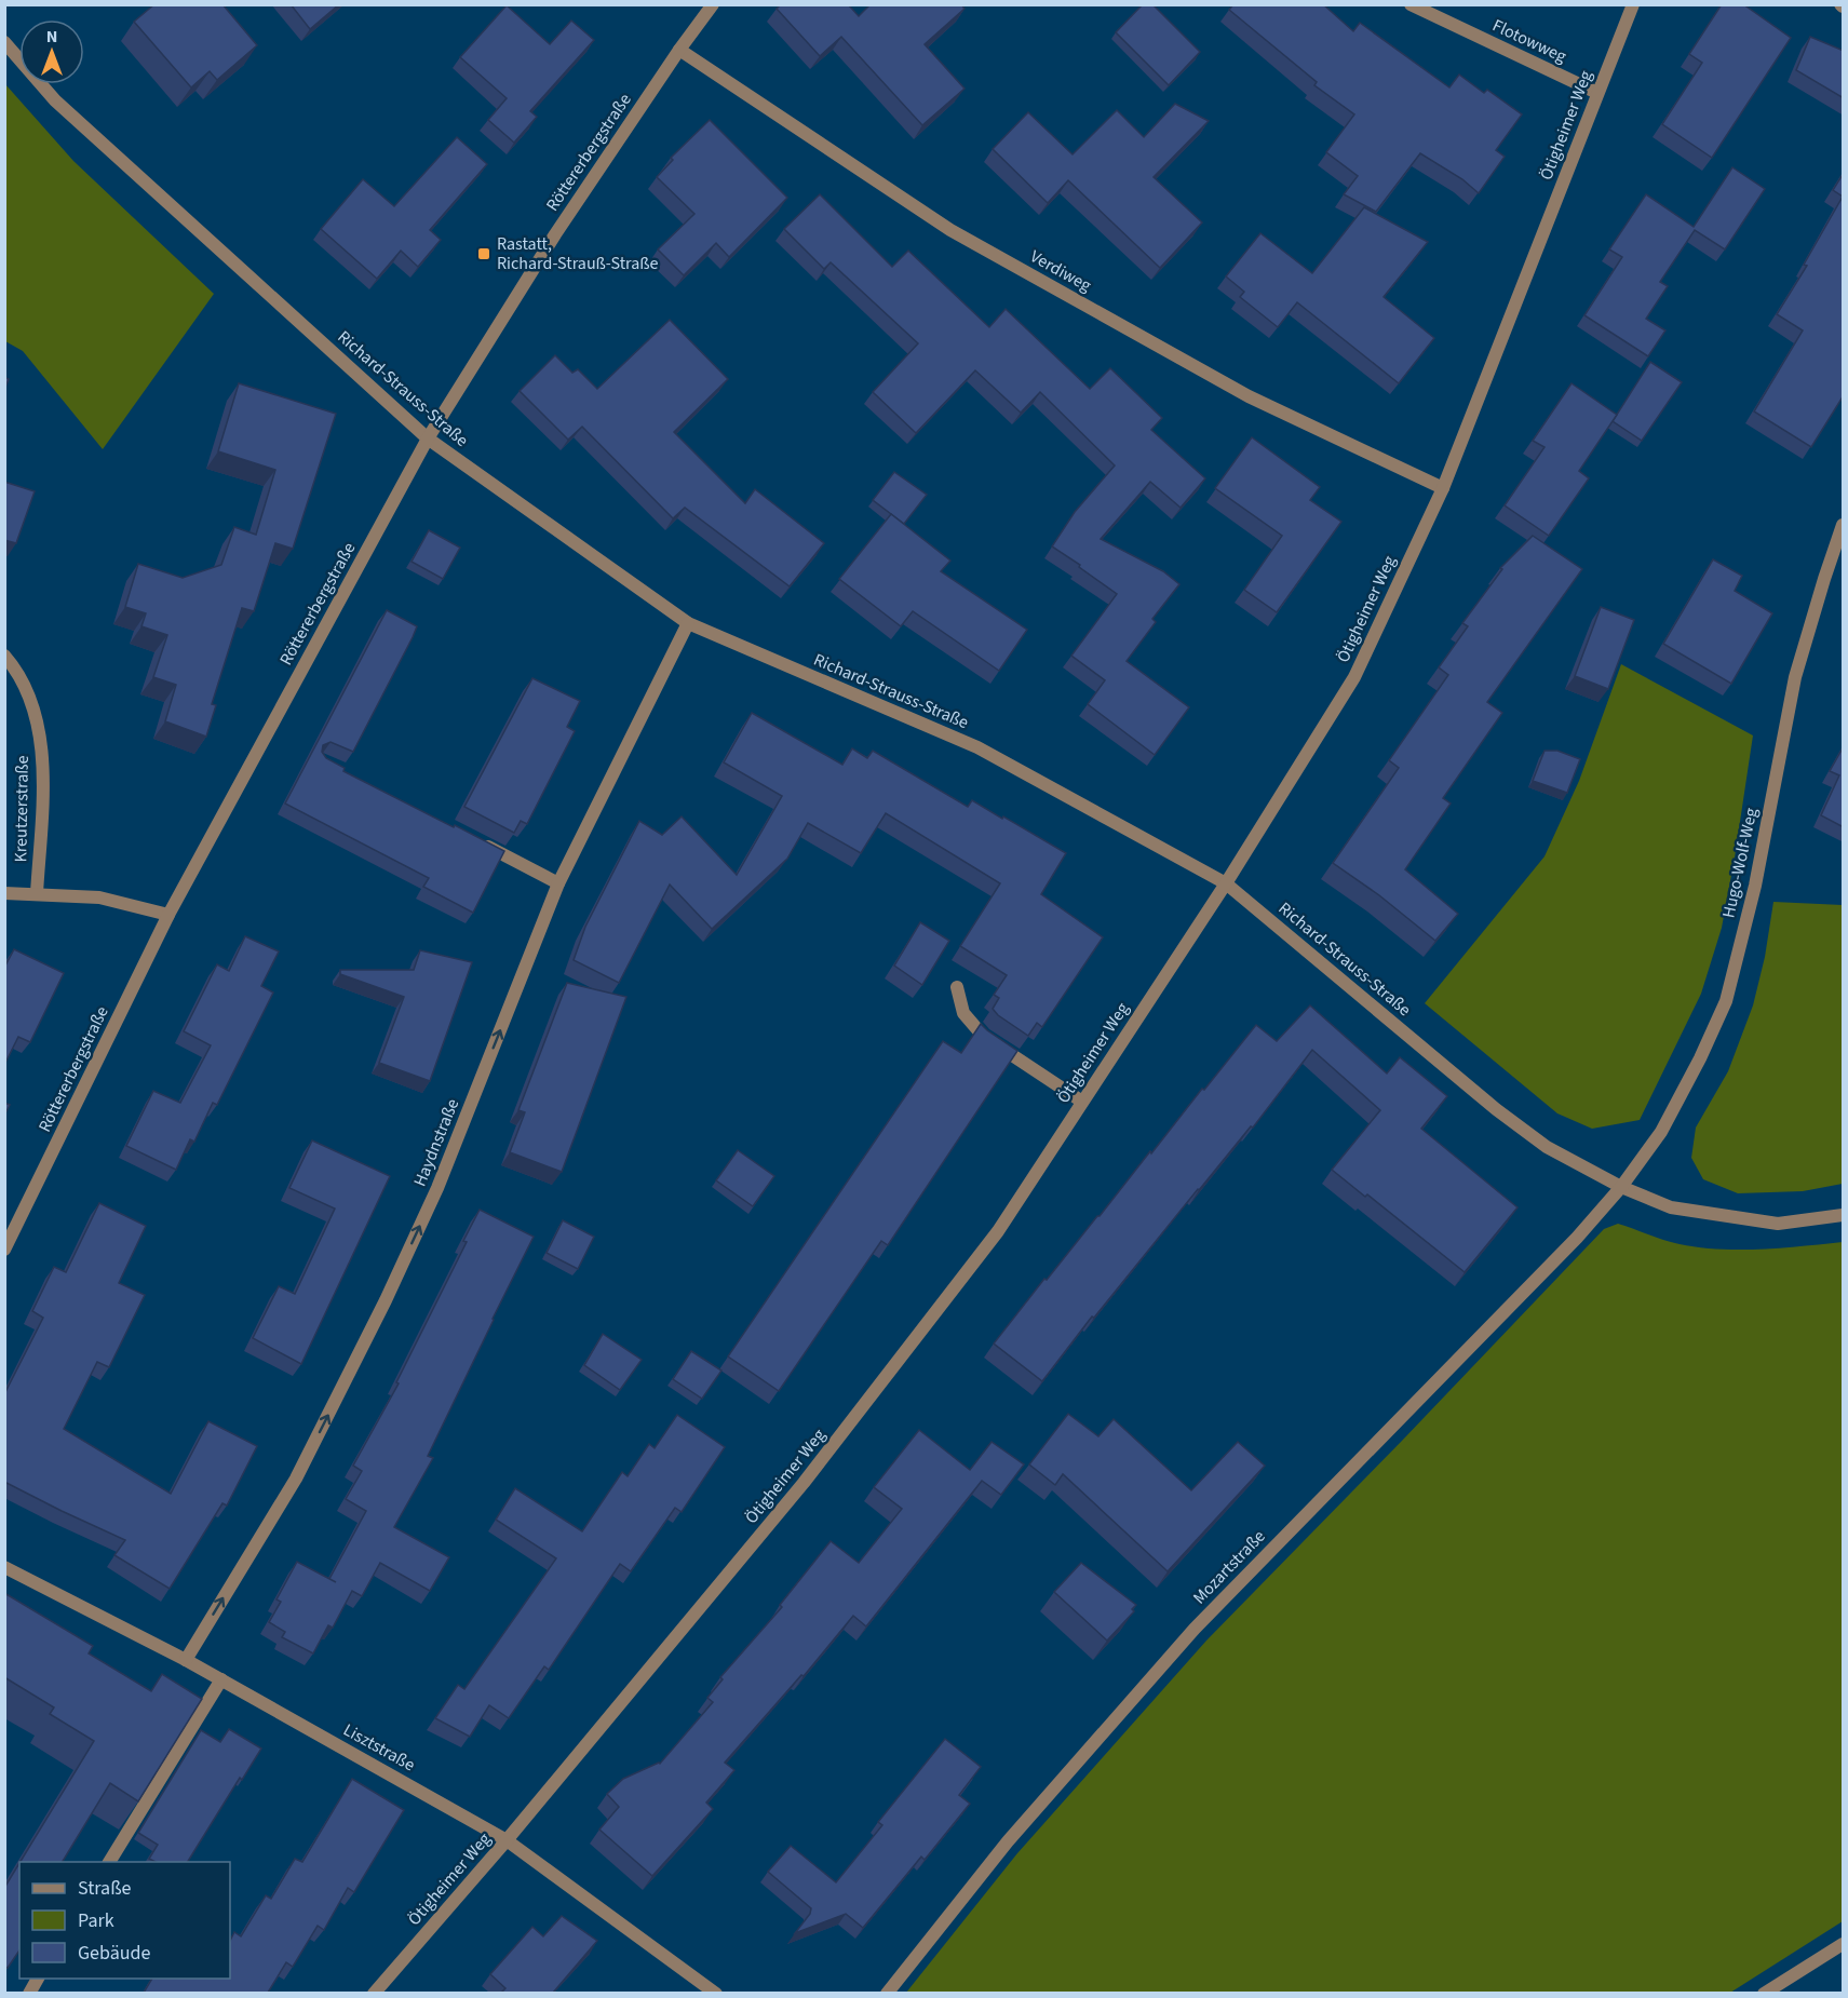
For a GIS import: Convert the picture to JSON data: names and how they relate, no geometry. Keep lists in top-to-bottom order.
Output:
{
  "streets": {
    "street": [
      "Flotowweg",
      "Ötigheimer Weg",
      "Röttererbergstraße",
      "Verdiweg",
      "Richard-Strauss-Straße",
      "Kreutzerstraße",
      "Hugo-Wolf-Weg",
      "Haydnstraße",
      "Mozartstraße",
      "Lisztstraße"
    ]
  },
  "crossings": [
    ["Flotowweg", "Ötigheimer Weg"],
    ["Ötigheimer Weg", "Verdiweg"],
    ["Ötigheimer Weg", "Richard-Strauss-Straße"],
    ["Ötigheimer Weg", "Lisztstraße"],
    ["Röttererbergstraße", "Verdiweg"],
    ["Röttererbergstraße", "Richard-Strauss-Straße"],
    ["Richard-Strauss-Straße", "Hugo-Wolf-Weg"],
    ["Richard-Strauss-Straße", "Haydnstraße"],
    ["Richard-Strauss-Straße", "Mozartstraße"],
    ["Hugo-Wolf-Weg", "Mozartstraße"],
    ["Haydnstraße", "Lisztstraße"]
  ],
  "one_way": ["Haydnstraße"],
  "places": {
    "transit": ["Rastatt, Richard-Strauß-Straße"]
  },
  "legend": ["Straße", "Park", "Gebäude"],
  "north": "top"
}
